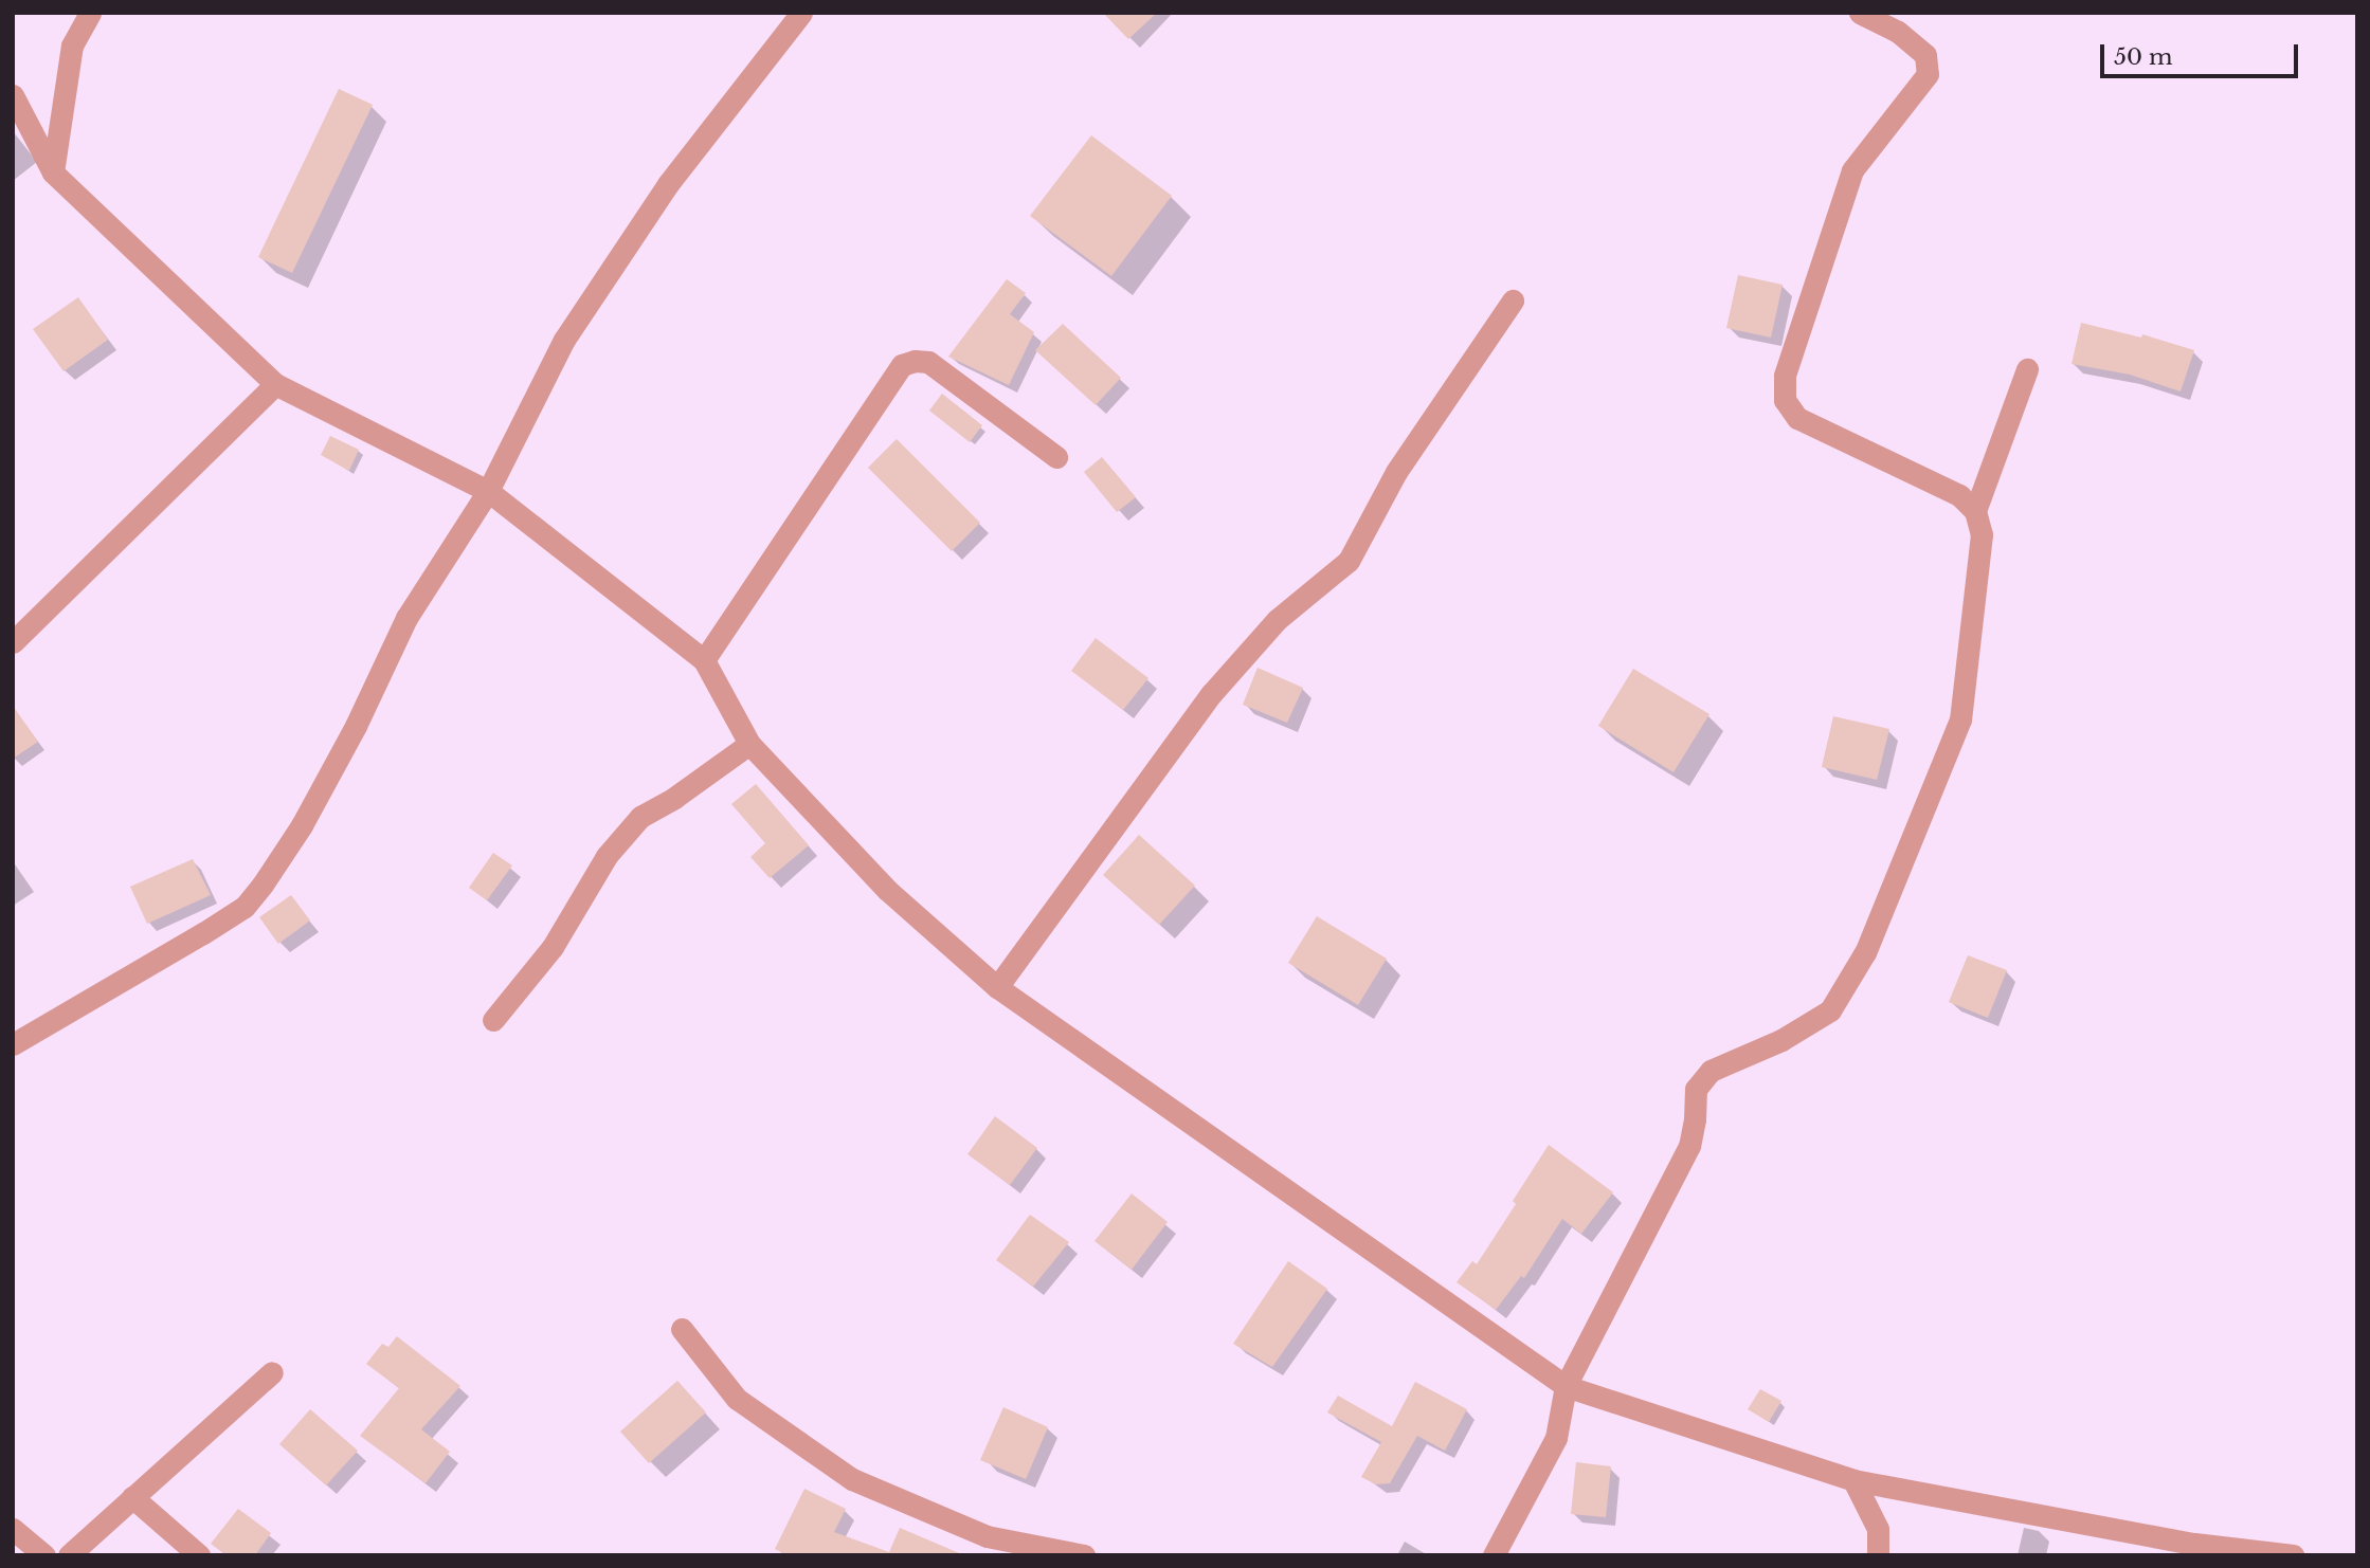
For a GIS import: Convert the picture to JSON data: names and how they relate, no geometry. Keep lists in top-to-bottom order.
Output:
{
  "scale_bar": "50 m"
}
